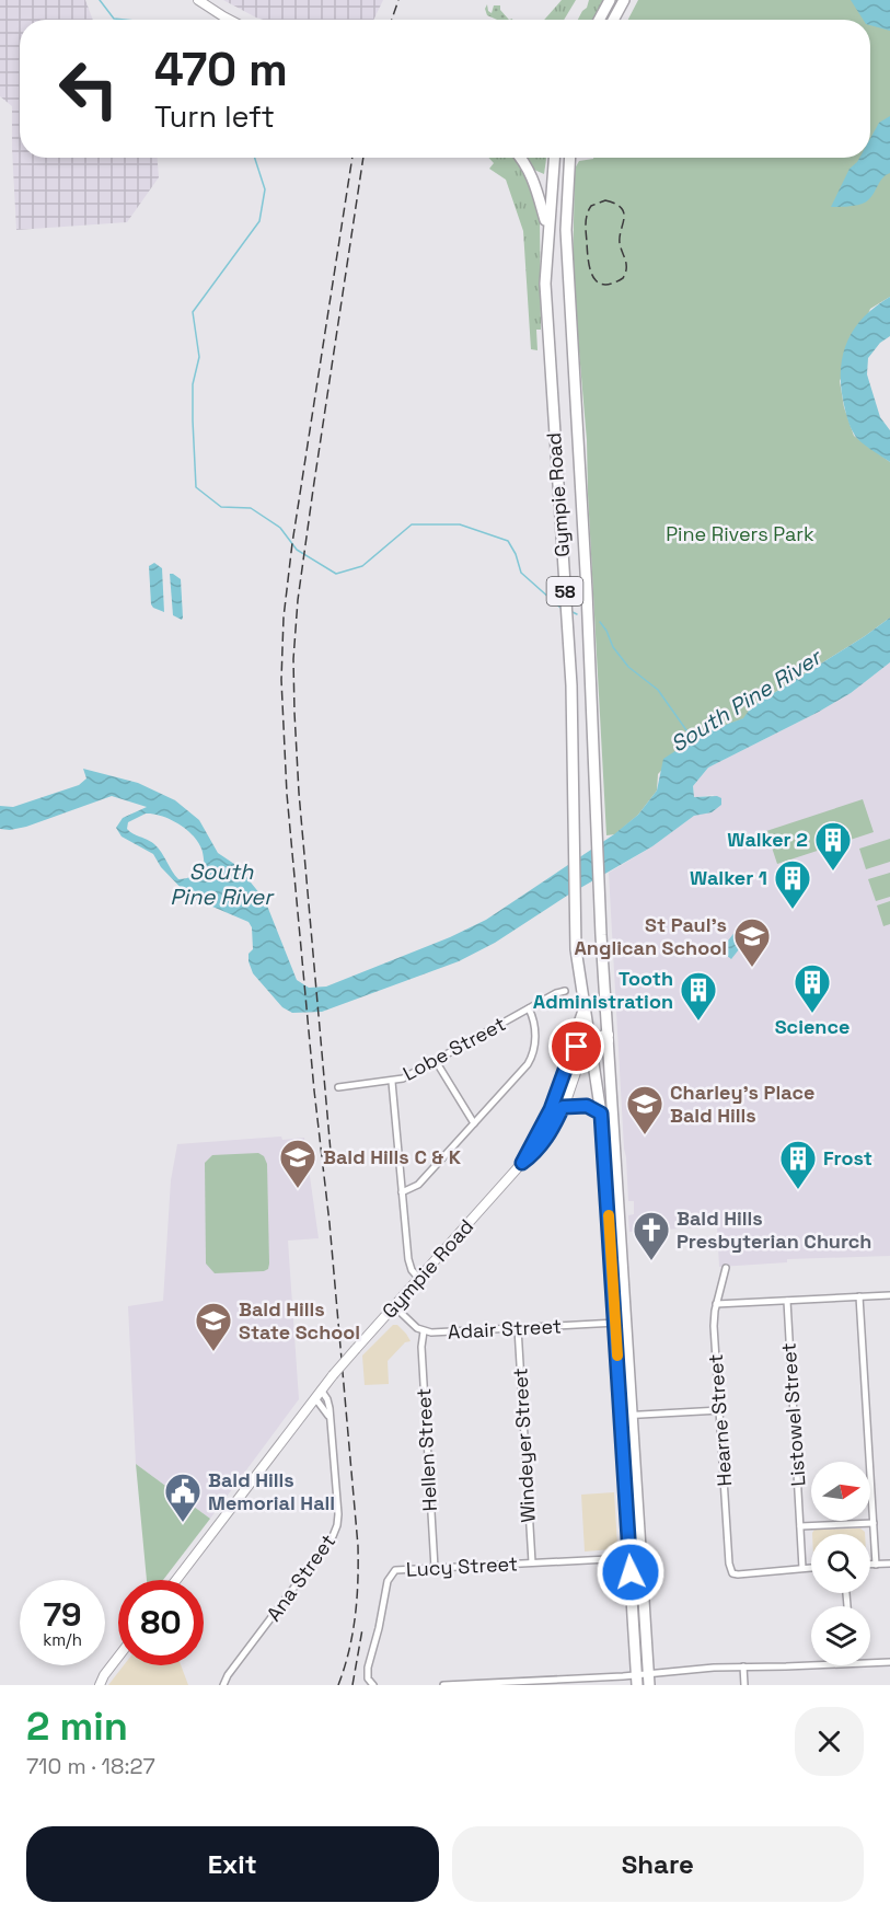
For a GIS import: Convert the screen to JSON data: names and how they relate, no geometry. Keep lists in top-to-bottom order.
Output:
{
  "streets": {
    "highway": ["Gympie Road", "58"],
    "street": [
      "Lobe Street",
      "Adair Street",
      "Listowel Street",
      "Hearne Street",
      "Windeyer Street",
      "Hellen Street",
      "Lucy Street",
      "Ana Street"
    ]
  },
  "crossings": [
    ["Gympie Road", "58"],
    ["Gympie Road", "Adair Street"],
    ["Gympie Road", "Ana Street"],
    ["58", "Adair Street"],
    ["Adair Street", "Windeyer Street"],
    ["Adair Street", "Hellen Street"],
    ["Listowel Street", "Hearne Street"],
    ["Windeyer Street", "Lucy Street"],
    ["Hellen Street", "Lucy Street"]
  ],
  "water": ["South Pine River"],
  "parks": ["Pine Rivers Park"],
  "places": {
    "building": [
      "Walker 2",
      "Walker 1",
      "Science",
      "Tooth Administration",
      "Frost"
    ],
    "school or university": [
      "St Paul's Anglican School",
      "Charley's Place Bald Hills",
      "Bald Hills C & K",
      "Bald Hills State School"
    ],
    "church": ["Bald Hills Presbyterian Church"],
    "public building": ["Bald Hills Memorial Hall"]
  },
  "north": "right",
  "page": {
    "turn": ["470 m", "Turn left"],
    "speed": "79 km/h",
    "limit": "80",
    "heading": ["2 min", "710 m · 18:27"],
    "buttons": ["Exit", "Share"]
  }
}
